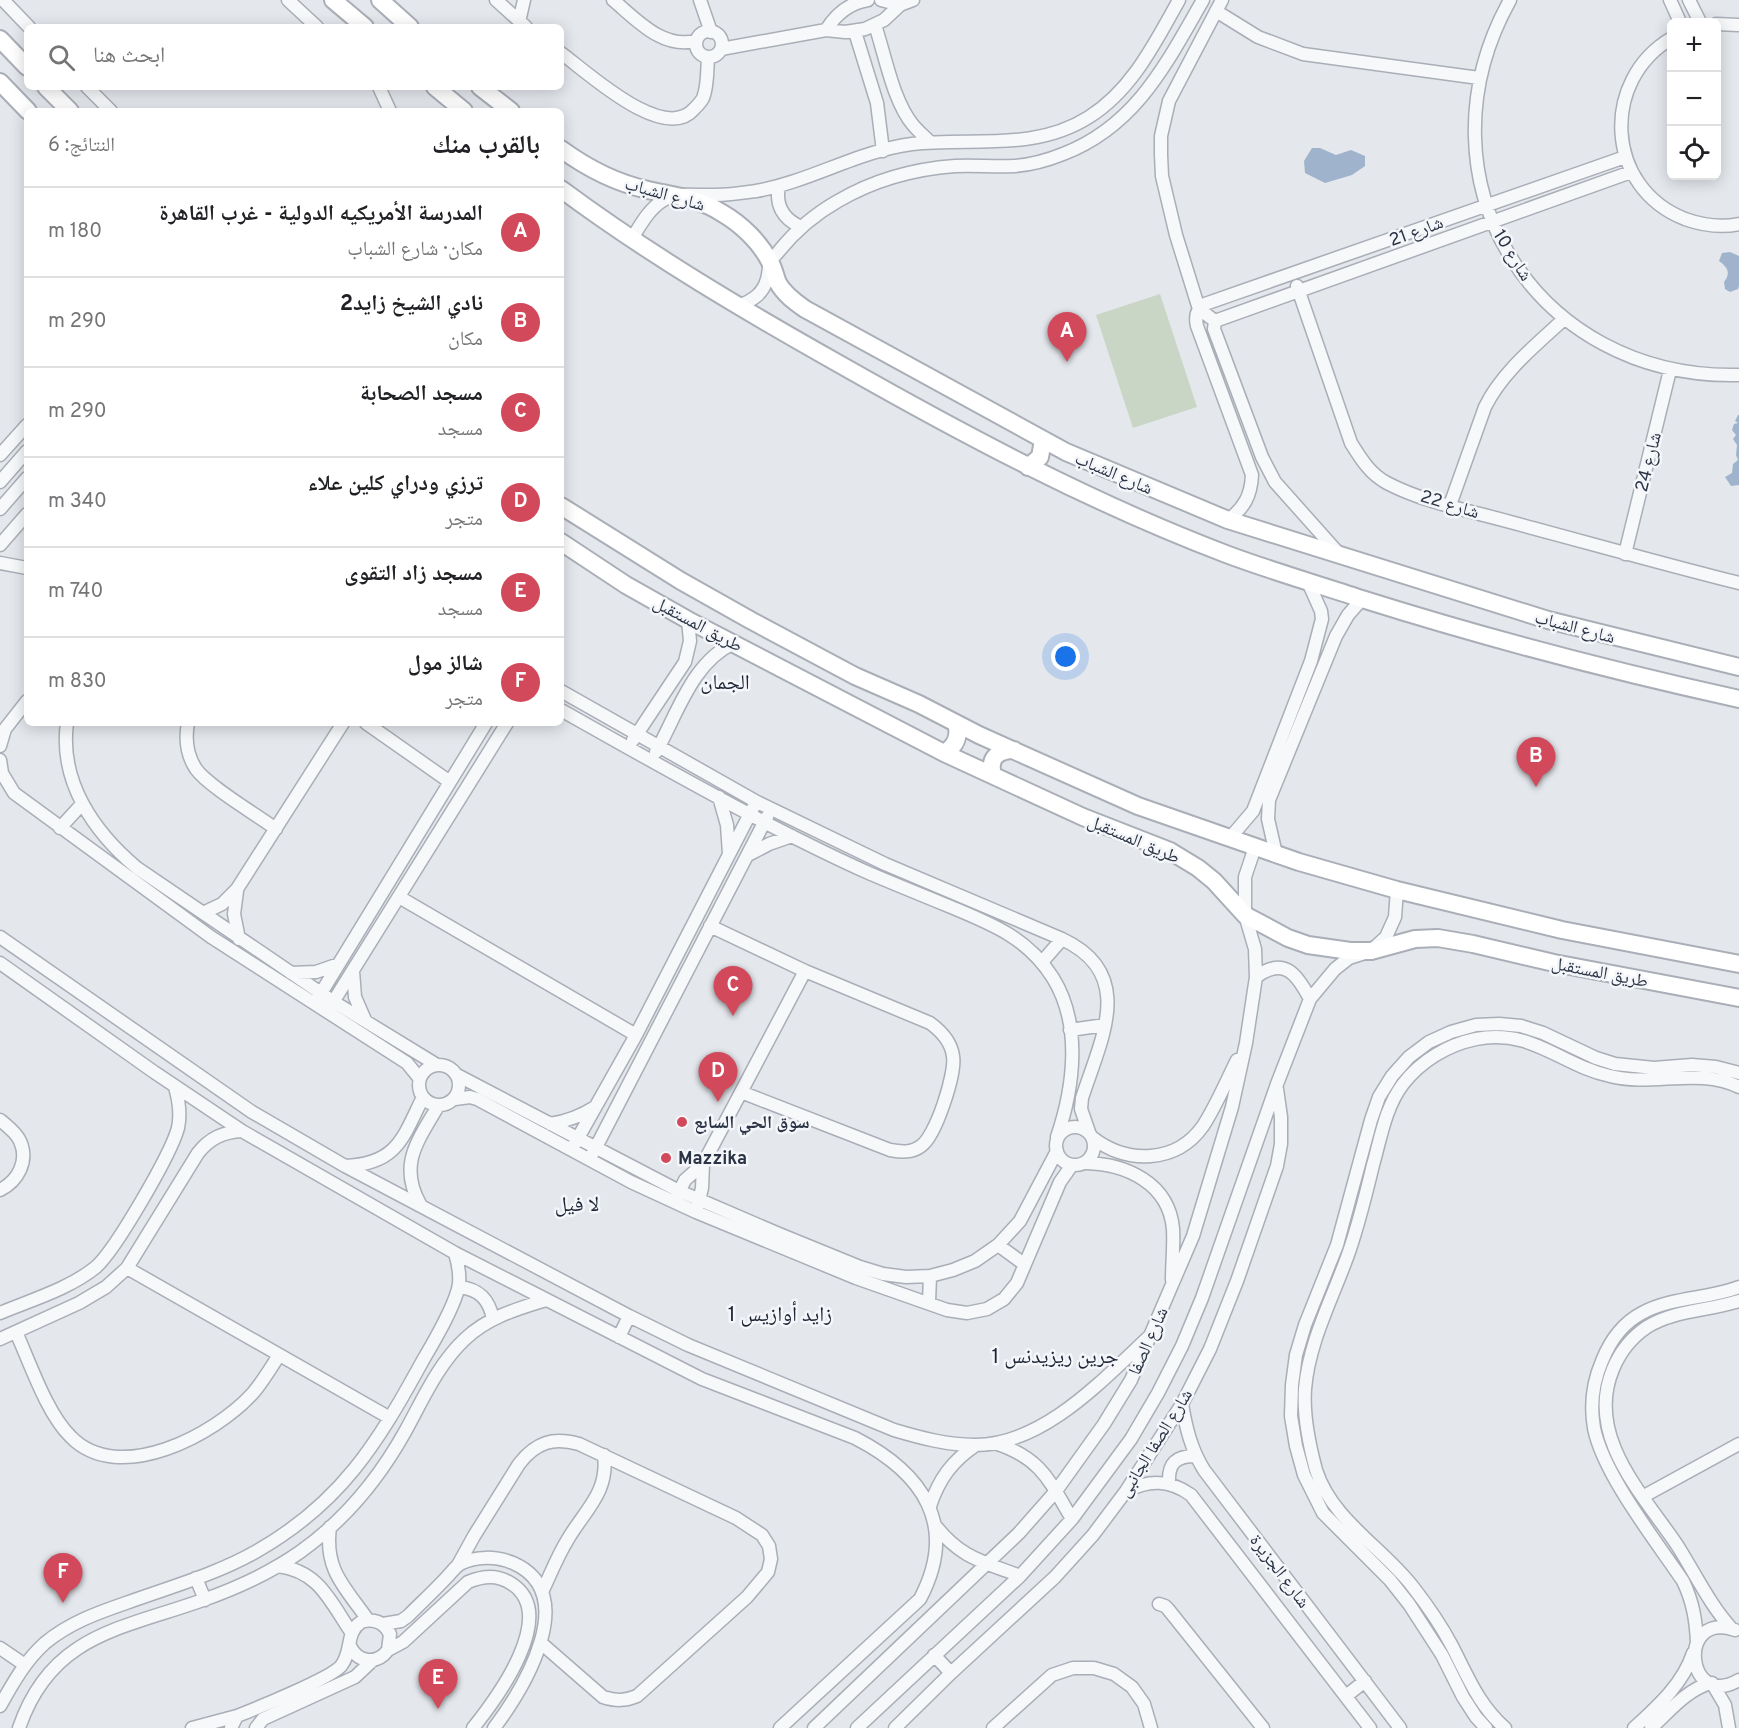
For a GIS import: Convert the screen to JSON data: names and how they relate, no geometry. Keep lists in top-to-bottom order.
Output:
{
  "streets": {
    "street": [
      "شارع الشباب",
      "شارع 21",
      "شارع 10",
      "شارع 24",
      "شارع 22",
      "طريق المستقبل",
      "شارع الصفا",
      "شارع الصفا الجانبى",
      "شارع الجزيرة"
    ]
  },
  "crossings": [
    ["شارع 21", "شارع 10"],
    ["شارع 21", "شارع 22"],
    ["شارع 10", "شارع 24"],
    ["شارع 24", "شارع 22"],
    ["طريق المستقبل", "شارع الصفا"],
    ["شارع الصفا", "شارع الصفا الجانبى"],
    ["شارع الصفا الجانبى", "شارع الجزيرة"]
  ],
  "districts": [
    "الجمان",
    "لا فيل",
    "زايد أوازيس 1",
    "جرين ريزيدنس 1"
  ],
  "places": ["سوق الحي السابع", "Mazzika"],
  "page": {
    "map_buttons": ["+", "−"],
    "search": "ابحث هنا",
    "heading": ["بالقرب منك", "النتائج: 6"],
    "list": [
      {
        "mark": "A",
        "name": "المدرسة الأمريكيه الدولية - غرب القاهرة",
        "note": "مكان · شارع الشباب",
        "value": "180 m"
      },
      {
        "mark": "B",
        "name": "نادي الشيخ زايد2",
        "note": "مكان",
        "value": "290 m"
      },
      {
        "mark": "C",
        "name": "مسجد الصحابة",
        "note": "مسجد",
        "value": "290 m"
      },
      {
        "mark": "D",
        "name": "ترزي ودراي كلين علاء",
        "note": "متجر",
        "value": "340 m"
      },
      {
        "mark": "E",
        "name": "مسجد زاد التقوى",
        "note": "مسجد",
        "value": "740 m"
      },
      {
        "mark": "F",
        "name": "شالز مول",
        "note": "متجر",
        "value": "830 m"
      }
    ],
    "pins": [
      "A",
      "B",
      "C",
      "D",
      "F",
      "E"
    ]
  }
}
